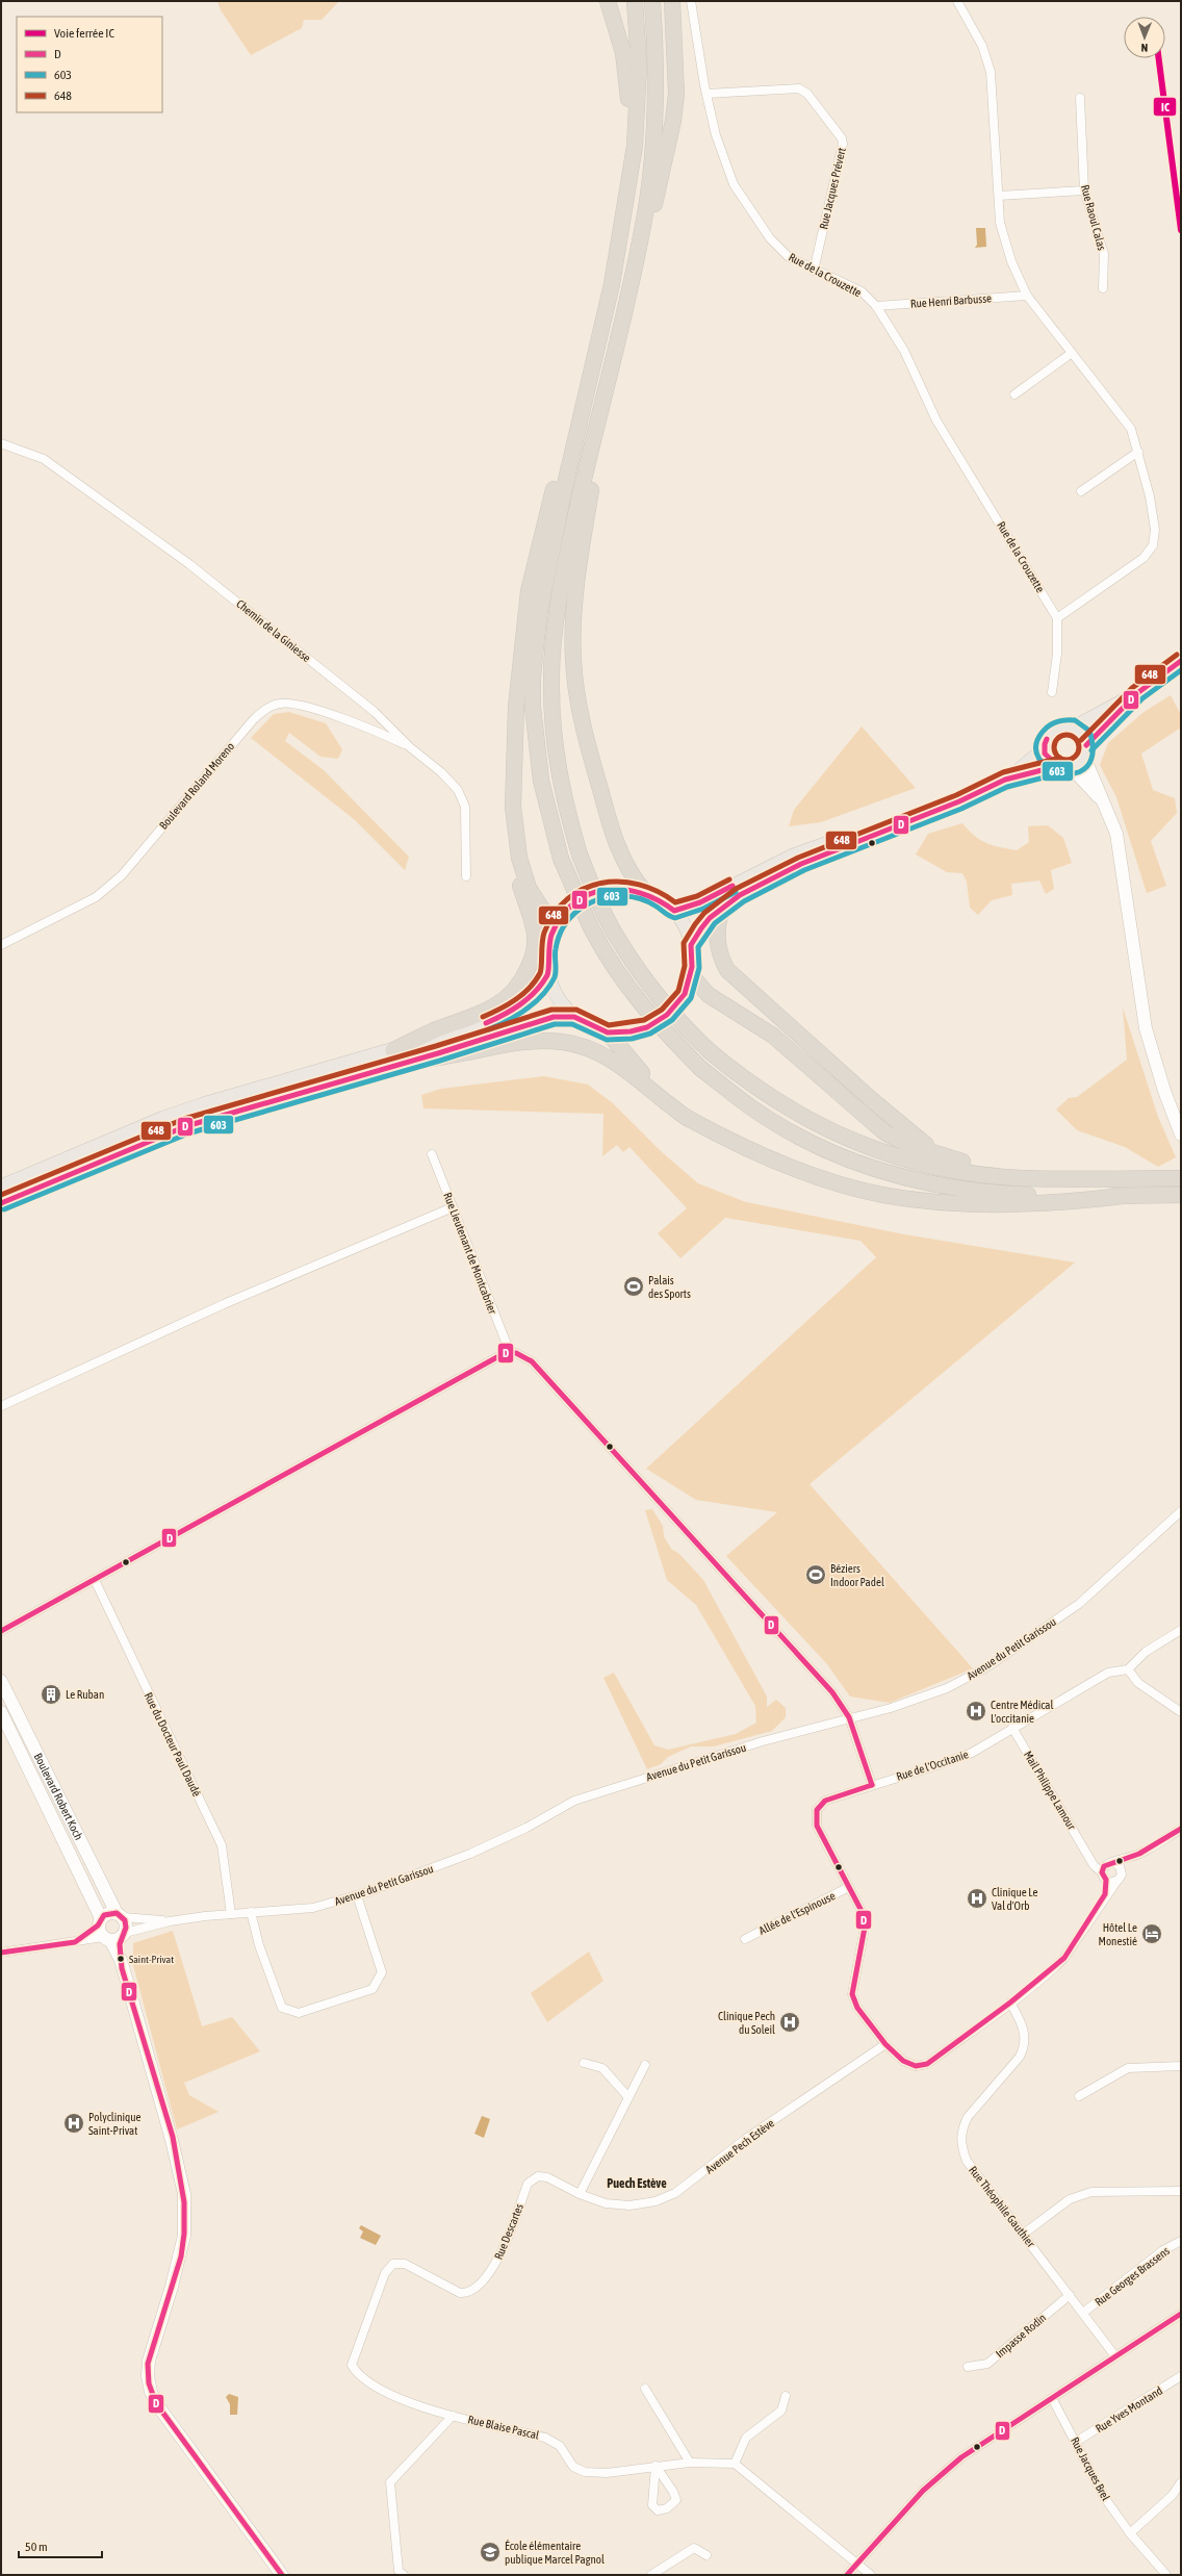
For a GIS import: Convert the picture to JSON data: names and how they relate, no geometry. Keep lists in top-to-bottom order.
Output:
{
  "streets": {
    "street": [
      "Rue Jacques Prévert",
      "Rue Raoul Calas",
      "Rue de la Crouzette",
      "Rue Henri Barbusse",
      "Chemin de la Giniesse",
      "Boulevard Roland Moreno",
      "Rue Lieutenant de Montcabrier",
      "Avenue du Petit Garissou",
      "Rue du Docteur Paul Daudé",
      "Rue de l'Occitanie",
      "Mail Philippe Lamour",
      "Boulevard Robert Koch",
      "Allée de l'Espinouse",
      "Avenue Pech Estève",
      "Rue Théophile Gauthier",
      "Rue Descartes",
      "Rue Georges Brassens",
      "Impasse Rodin",
      "Rue Yves Montand",
      "Rue Blaise Pascal",
      "Rue Jacques Brel"
    ]
  },
  "crossings": [
    ["Rue Jacques Prévert", "Rue de la Crouzette"],
    ["Rue de la Crouzette", "Rue Henri Barbusse"],
    ["Chemin de la Giniesse", "Boulevard Roland Moreno"],
    ["Avenue du Petit Garissou", "Rue du Docteur Paul Daudé"],
    ["Avenue du Petit Garissou", "Boulevard Robert Koch"],
    ["Rue de l'Occitanie", "Mail Philippe Lamour"],
    ["Rue de l'Occitanie", "Allée de l'Espinouse"],
    ["Rue de l'Occitanie", "Avenue Pech Estève"],
    ["Rue de l'Occitanie", "Rue Théophile Gauthier"],
    ["Avenue Pech Estève", "Rue Descartes"],
    ["Rue Théophile Gauthier", "Rue Georges Brassens"],
    ["Rue Théophile Gauthier", "Impasse Rodin"],
    ["Rue Descartes", "Rue Blaise Pascal"],
    ["Rue Yves Montand", "Rue Jacques Brel"]
  ],
  "districts": ["Puech Estève"],
  "places": {
    "sports": ["Palais des Sports", "Béziers Indoor Padel"],
    "building": ["Le Ruban"],
    "hospital": [
      "Centre Médical L'occitanie",
      "Clinique Le Val d'Orb",
      "Clinique Pech du Soleil",
      "Polyclinique Saint-Privat"
    ],
    "hotel": ["Hôtel Le Monestié"],
    "other": ["Saint-Privat"],
    "school or university": ["École élémentaire publique Marcel Pagnol"]
  },
  "lines": [
    "rail line IC",
    "transit line 648",
    "transit line D",
    "transit line 603"
  ],
  "legend": [
    "Voie ferrée IC",
    "D",
    "603",
    "648"
  ],
  "scale_bar": "50 m",
  "north": "bottom"
}
